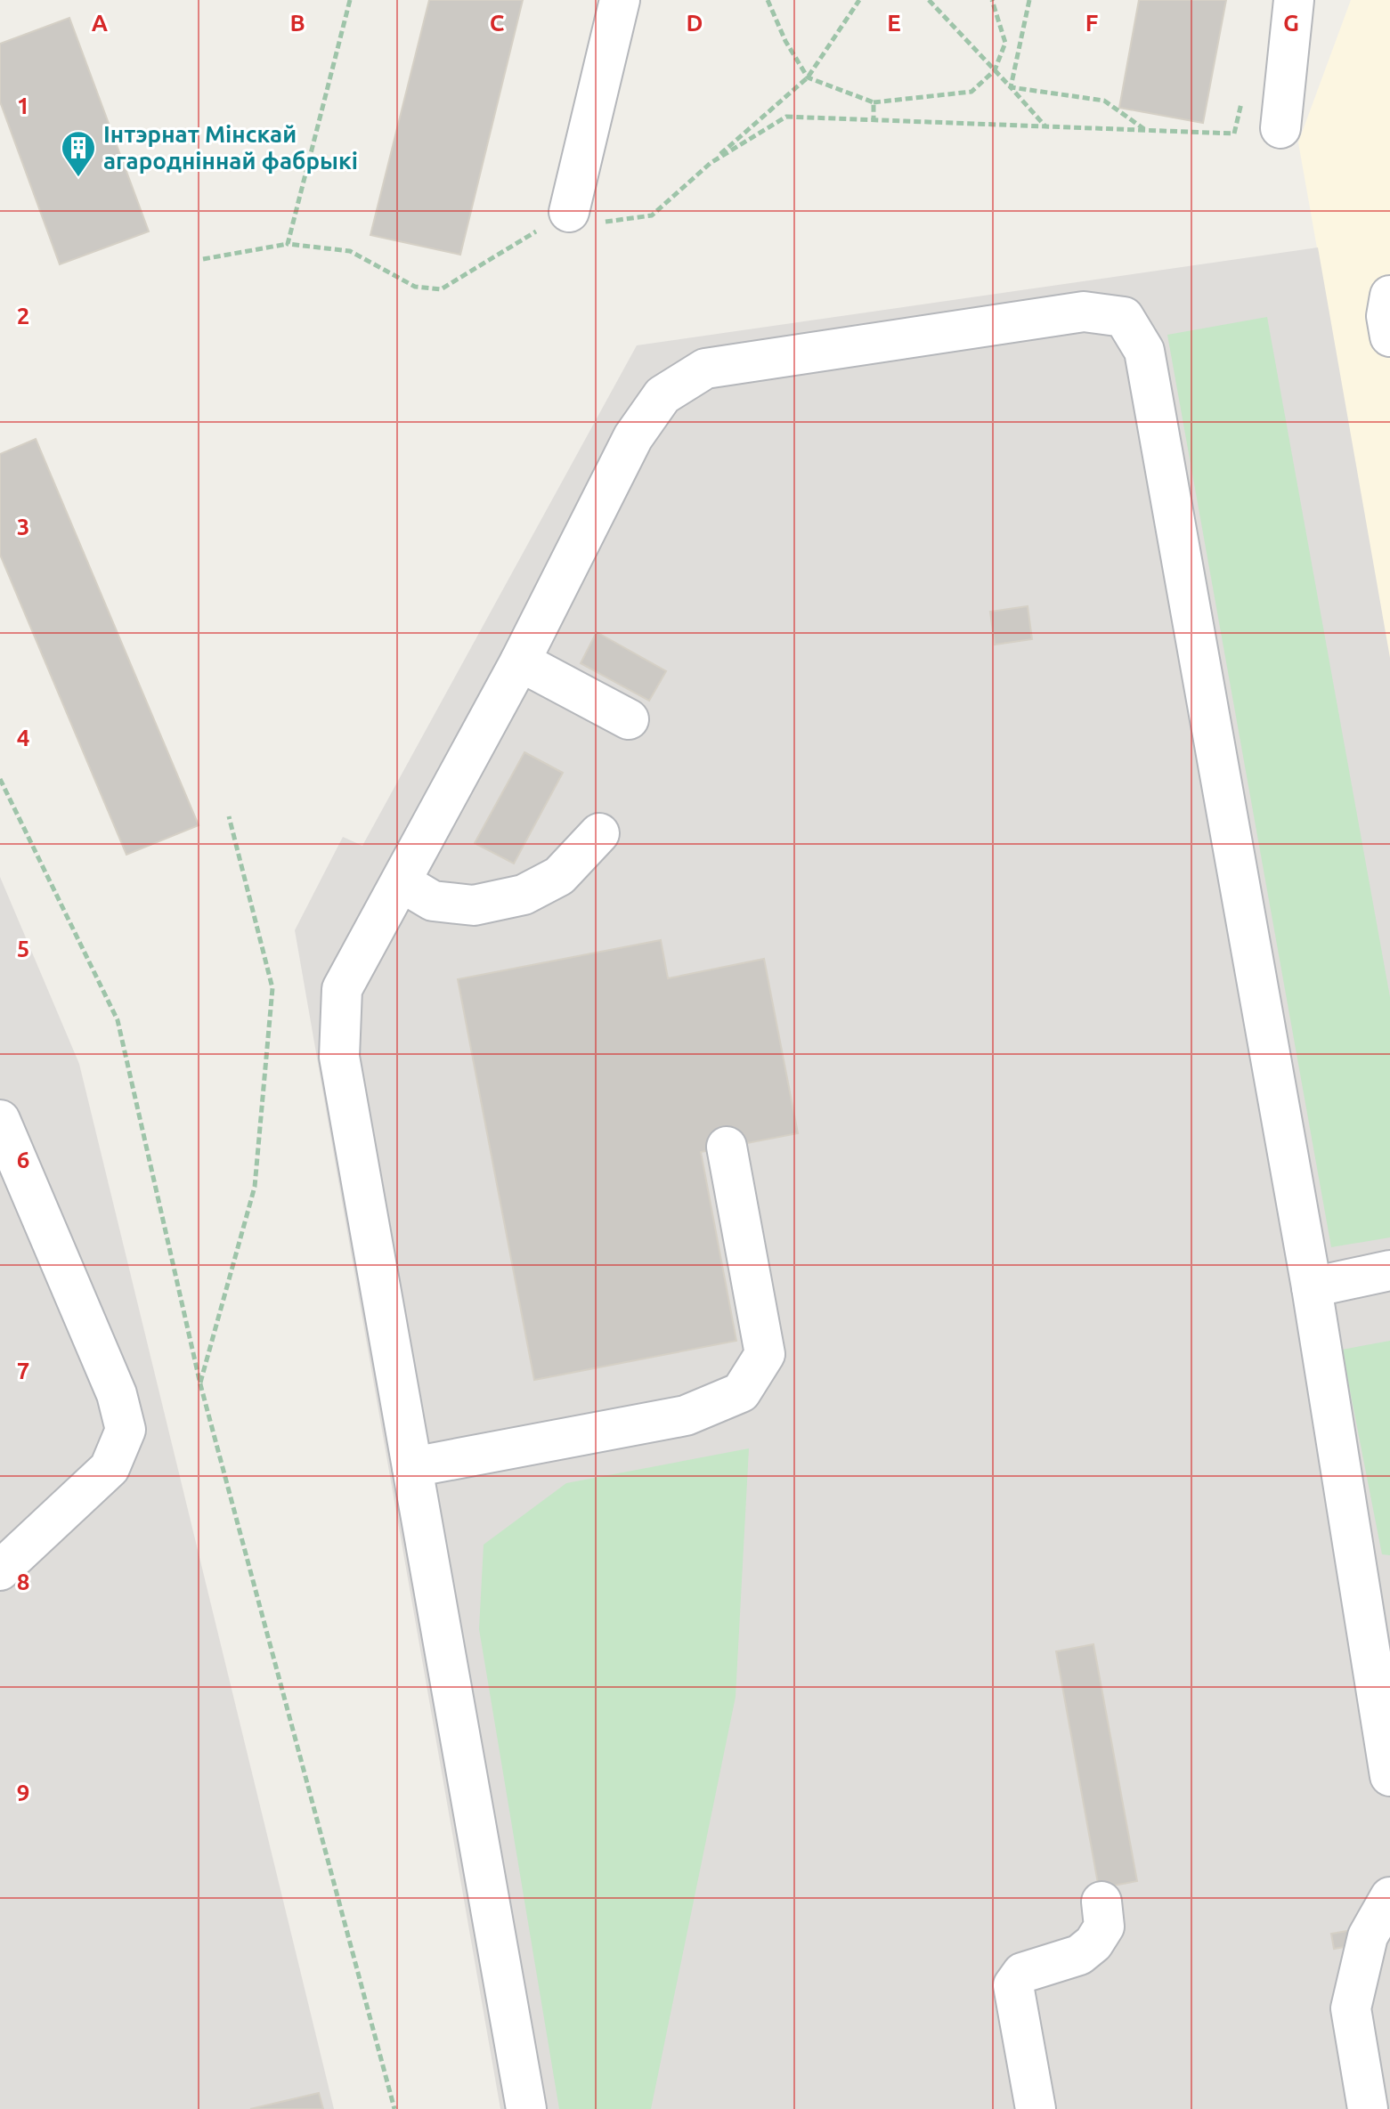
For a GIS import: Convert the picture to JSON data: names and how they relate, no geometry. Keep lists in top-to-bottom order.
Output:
{
  "places": {
    "building": ["Інтэрнат Мінскай агародніннай фабрыкі"]
  },
  "grid": {
    "columns": [
      "A",
      "B",
      "C",
      "D",
      "E",
      "F",
      "G"
    ],
    "rows": [
      "1",
      "2",
      "3",
      "4",
      "5",
      "6",
      "7",
      "8",
      "9"
    ]
  }
}
